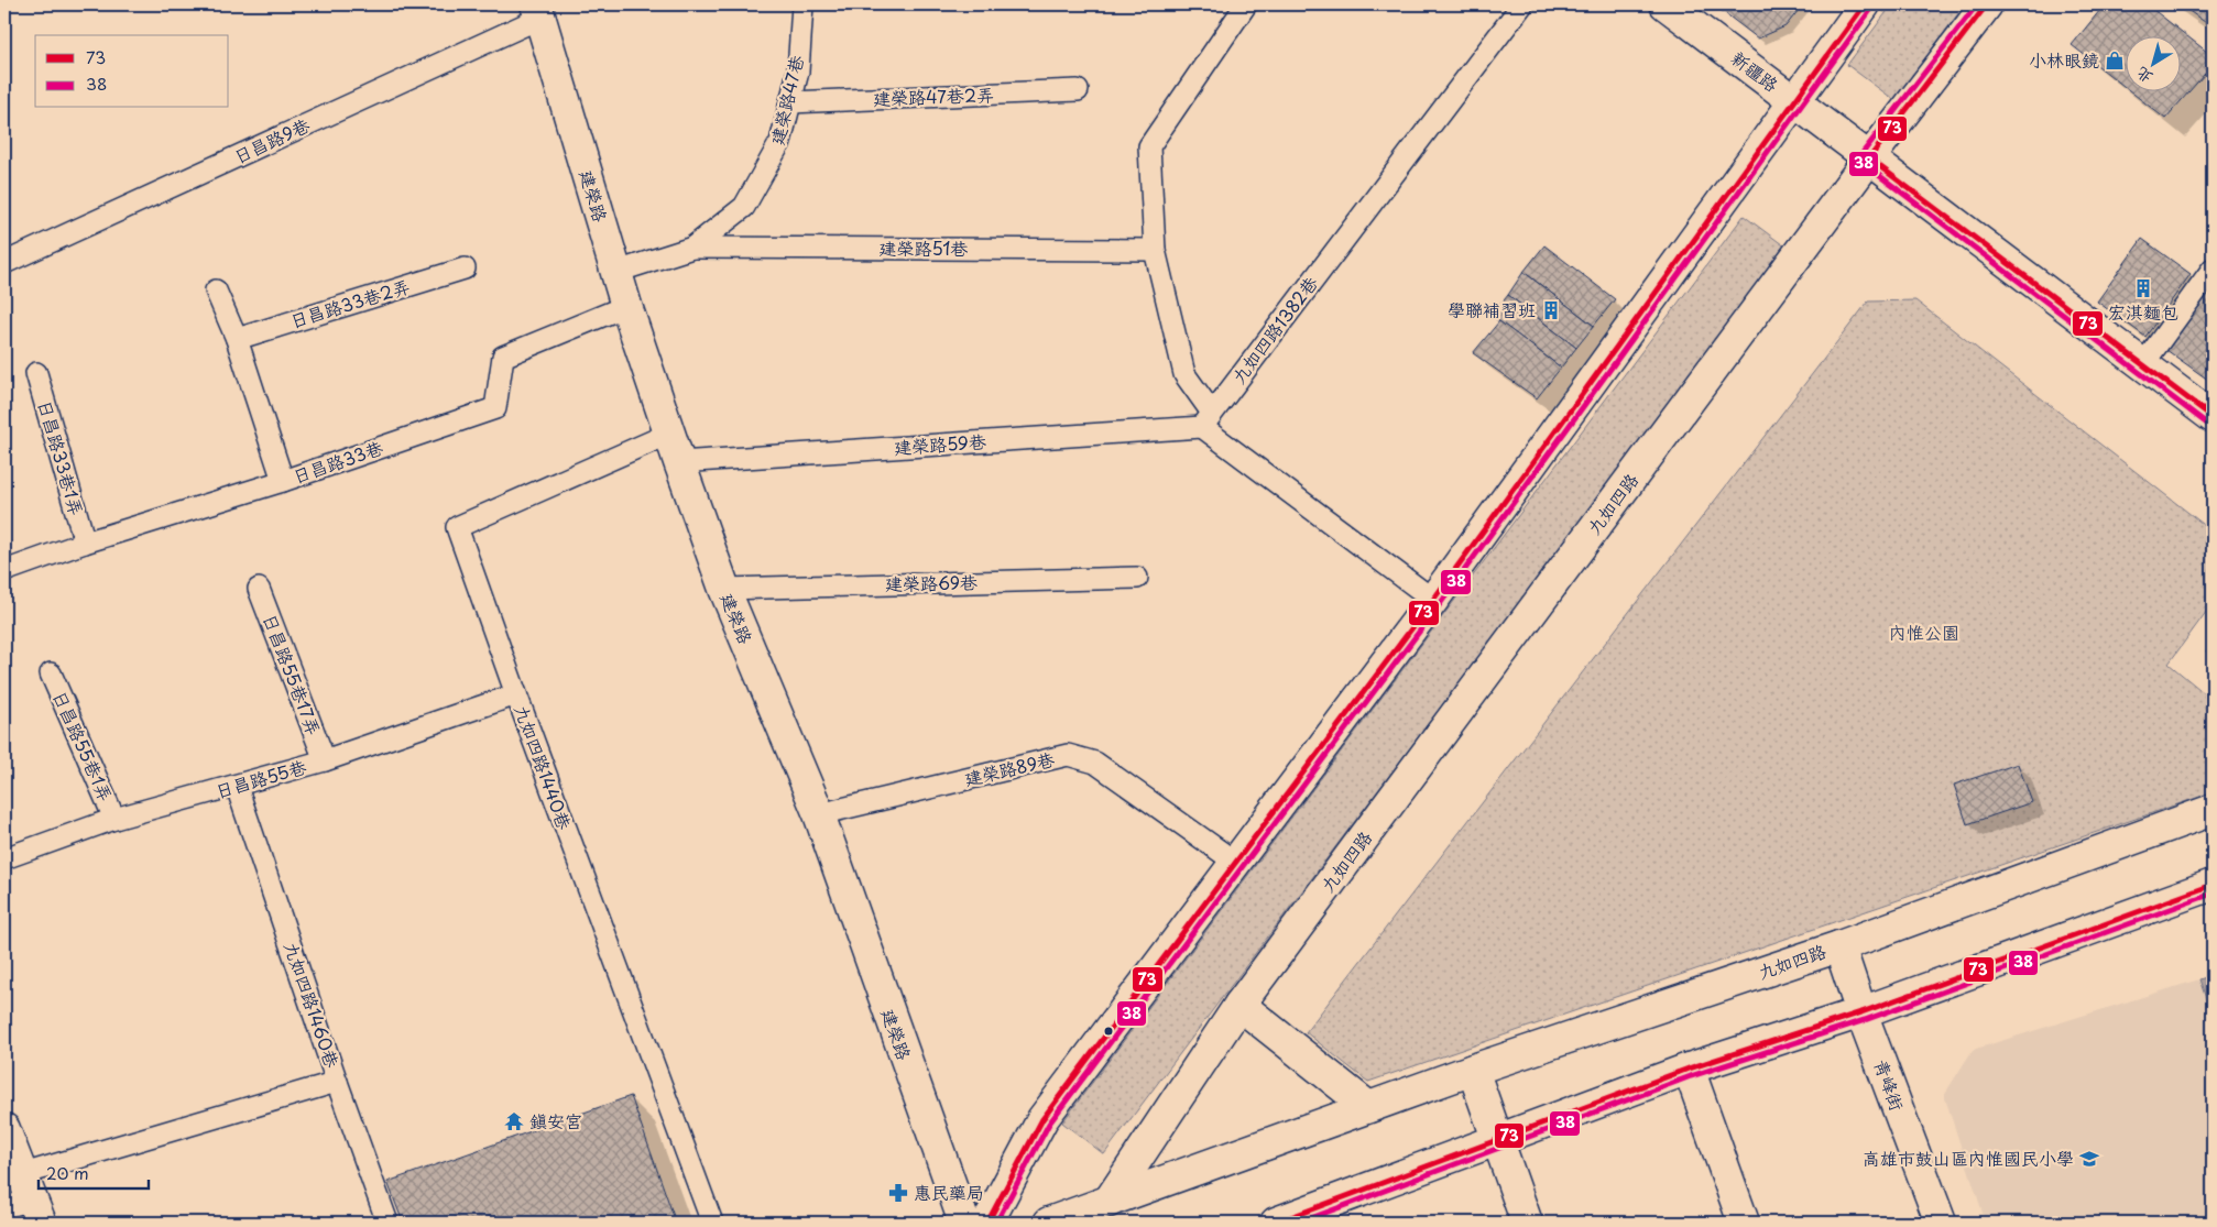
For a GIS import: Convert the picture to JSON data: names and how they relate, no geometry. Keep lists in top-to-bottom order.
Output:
{
  "streets": {
    "street": [
      "新疆路",
      "建榮路",
      "九如四路",
      "青峰街"
    ],
    "lane": [
      "建榮路47巷2弄",
      "建榮路47巷",
      "日昌路9巷",
      "建榮路51巷",
      "日昌路33巷2弄",
      "九如四路1382巷",
      "建榮路59巷",
      "日昌路33巷1弄",
      "日昌路33巷",
      "建榮路69巷",
      "日昌路55巷17弄",
      "日昌路55巷1弄",
      "九如四路1440巷",
      "建榮路89巷",
      "日昌路55巷",
      "九如四路1460巷"
    ]
  },
  "crossings": [
    ["新疆路", "九如四路"],
    ["建榮路47巷2弄", "建榮路47巷"],
    ["建榮路47巷", "建榮路"],
    ["建榮路47巷", "建榮路51巷"],
    ["日昌路9巷", "建榮路"],
    ["建榮路", "建榮路59巷"],
    ["建榮路", "日昌路33巷"],
    ["建榮路", "建榮路69巷"],
    ["建榮路", "九如四路1440巷"],
    ["建榮路", "建榮路89巷"],
    ["九如四路1382巷", "建榮路59巷"],
    ["日昌路33巷1弄", "日昌路33巷"],
    ["九如四路", "青峰街"],
    ["日昌路55巷17弄", "日昌路55巷"],
    ["日昌路55巷1弄", "日昌路55巷"],
    ["九如四路1440巷", "日昌路55巷"],
    ["日昌路55巷", "九如四路1460巷"]
  ],
  "parks": ["內惟公園"],
  "places": {
    "shop": ["小林眼鏡"],
    "building": ["宏淇麵包", "學聯補習班"],
    "temple": ["鎮安宮"],
    "school or university": ["高雄市鼓山區內惟國民小學"],
    "pharmacy": ["惠民藥局"]
  },
  "lines": ["transit line 73", "transit line 38"],
  "legend": ["73", "38"],
  "scale_bar": "20 m",
  "north": "bottom left"
}
